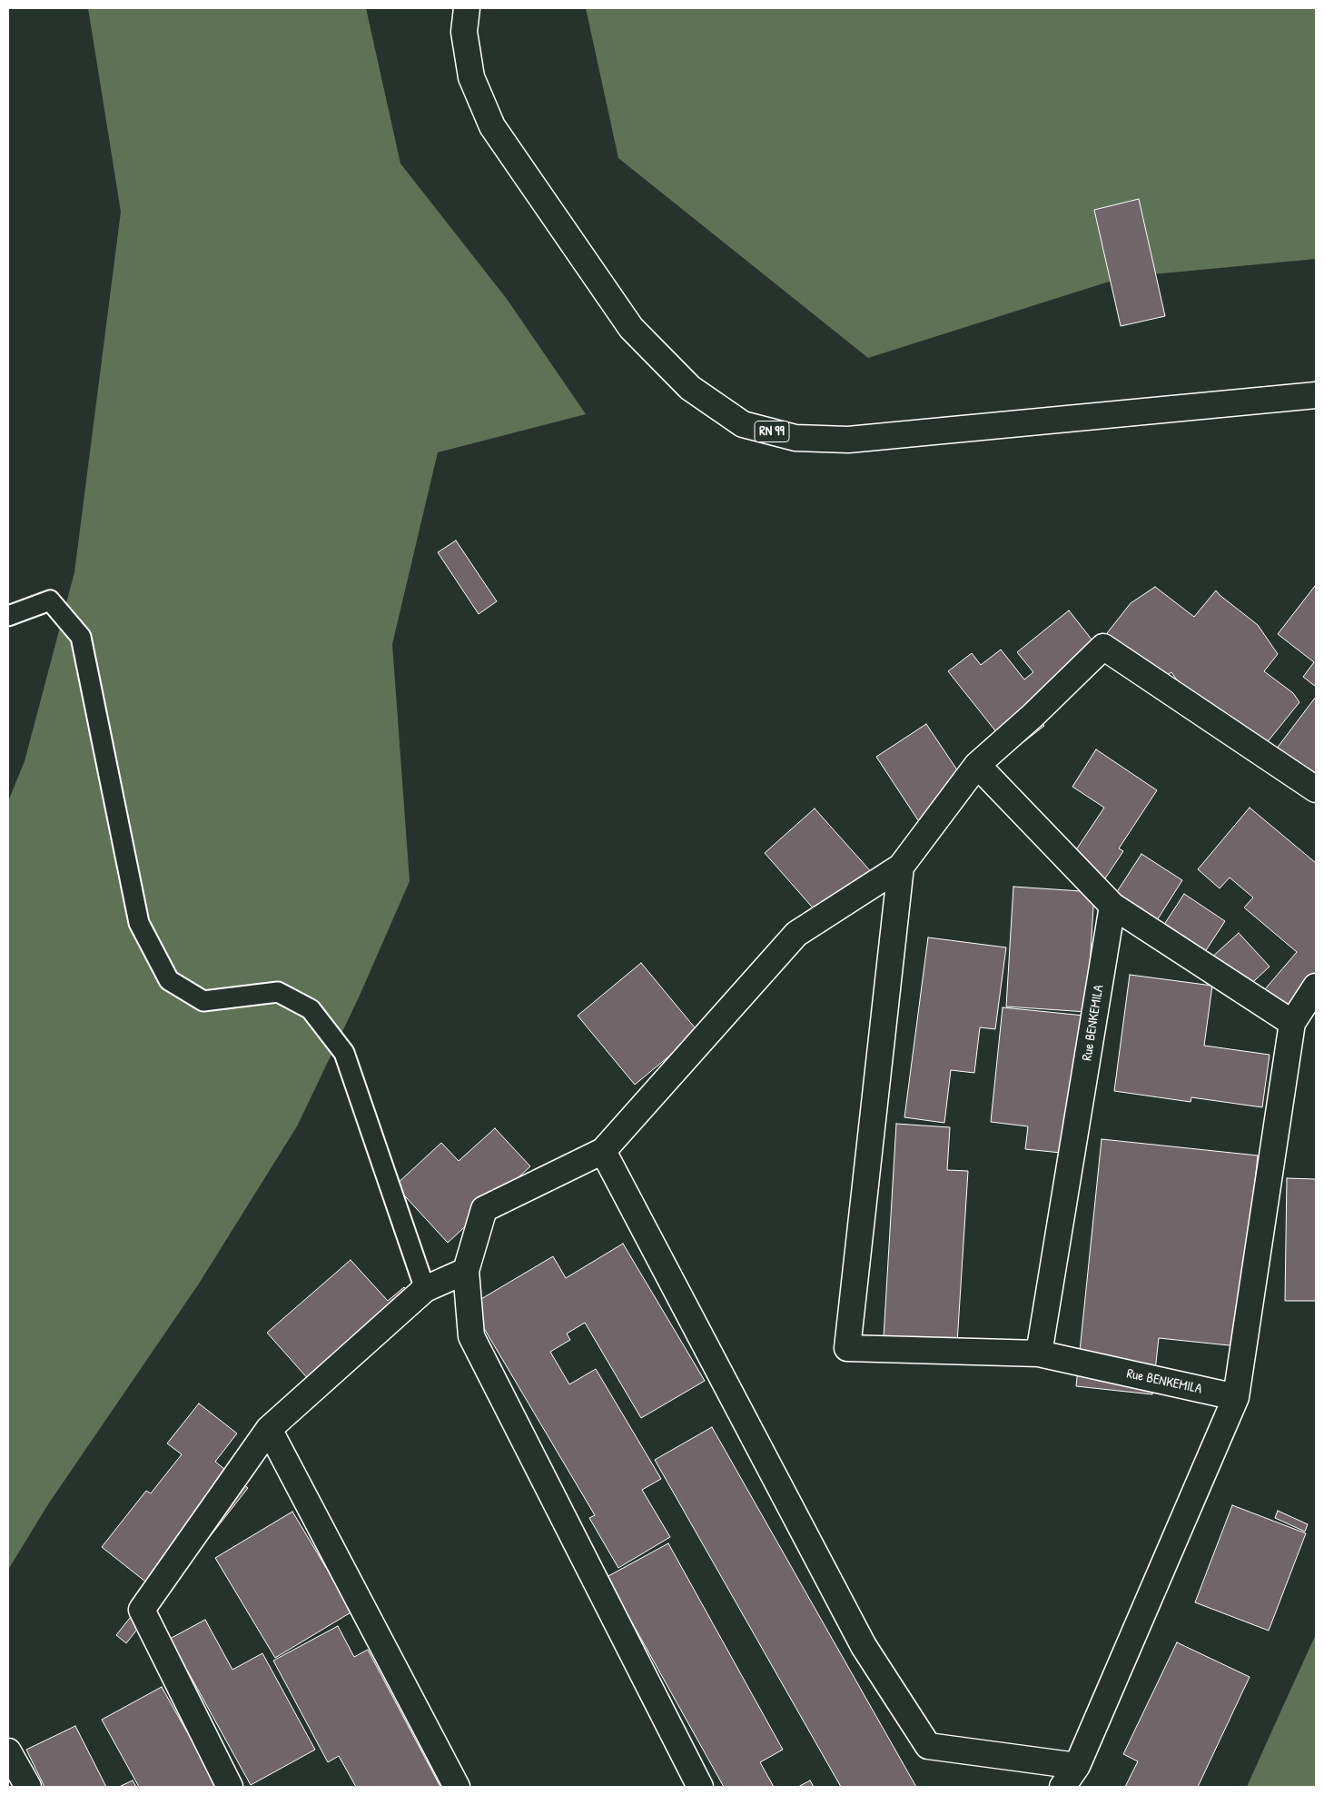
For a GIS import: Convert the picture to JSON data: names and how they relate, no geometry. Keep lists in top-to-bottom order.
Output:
{
  "streets": {
    "street": ["RN 99", "Rue BENKEMILA"]
  }
}
